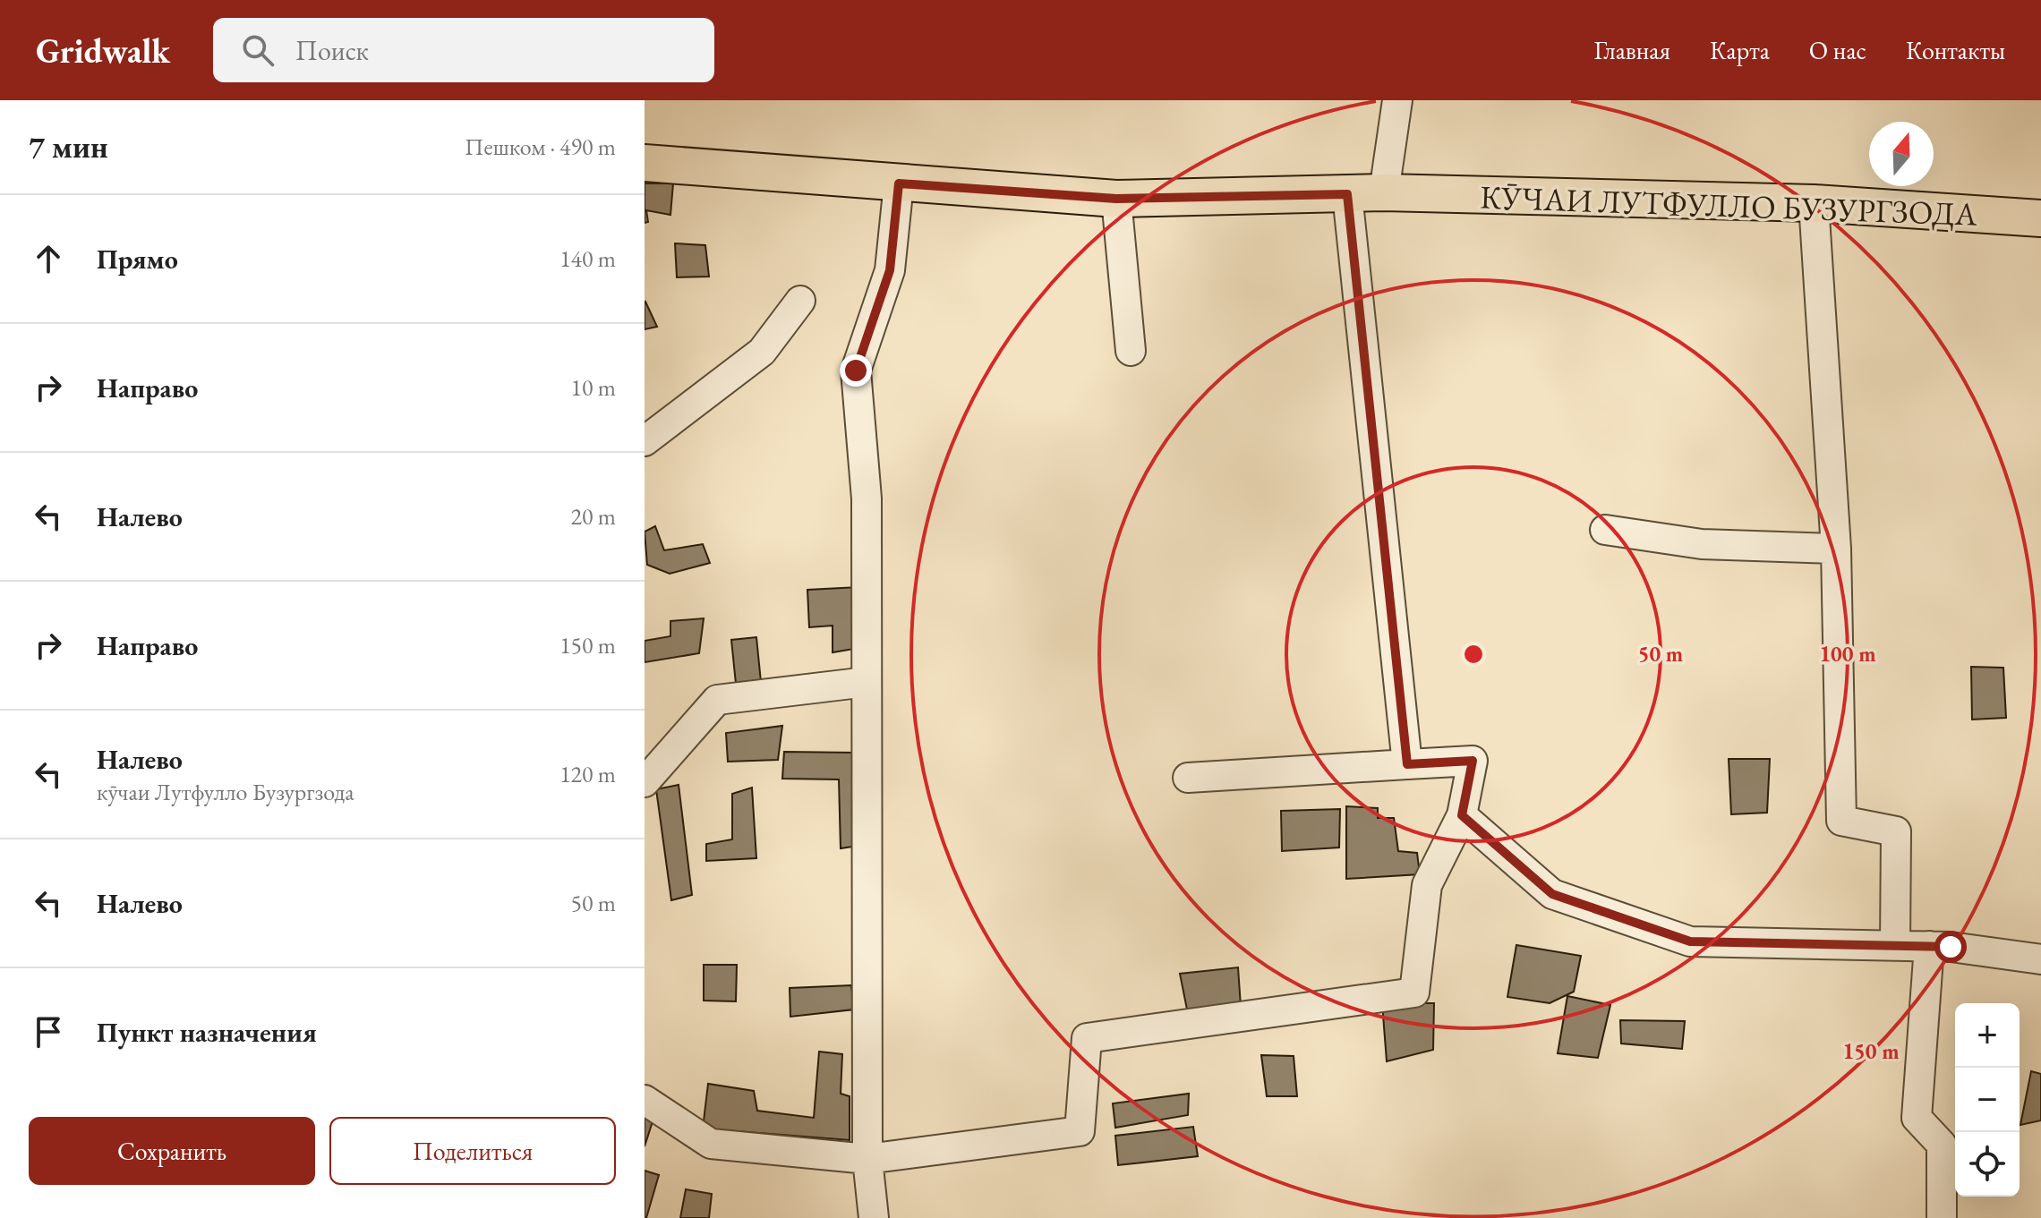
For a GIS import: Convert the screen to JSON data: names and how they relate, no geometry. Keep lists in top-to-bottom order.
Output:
{
  "streets": {
    "main road": ["КӮЧАИ ЛУТФУЛЛО БУЗУРГЗОДА"]
  },
  "north": "top",
  "page": {
    "header": "Gridwalk",
    "search": "Поиск",
    "nav": [
      "Главная",
      "Карта",
      "О нас",
      "Контакты"
    ],
    "heading": ["7 мин", "Пешком · 490 m"],
    "list": [
      ["Прямо", "140 m"],
      ["Направо", "10 m"],
      ["Налево", "20 m"],
      ["Направо", "150 m"],
      ["Налево", "кӯчаи Лутфулло Бузургзода", "120 m"],
      ["Налево", "50 m"],
      "Пункт назначения"
    ],
    "map_buttons": ["+", "−"],
    "buttons": ["Сохранить", "Поделиться"]
  },
  "rings": ["50 m", "100 m", "150 m"]
}
